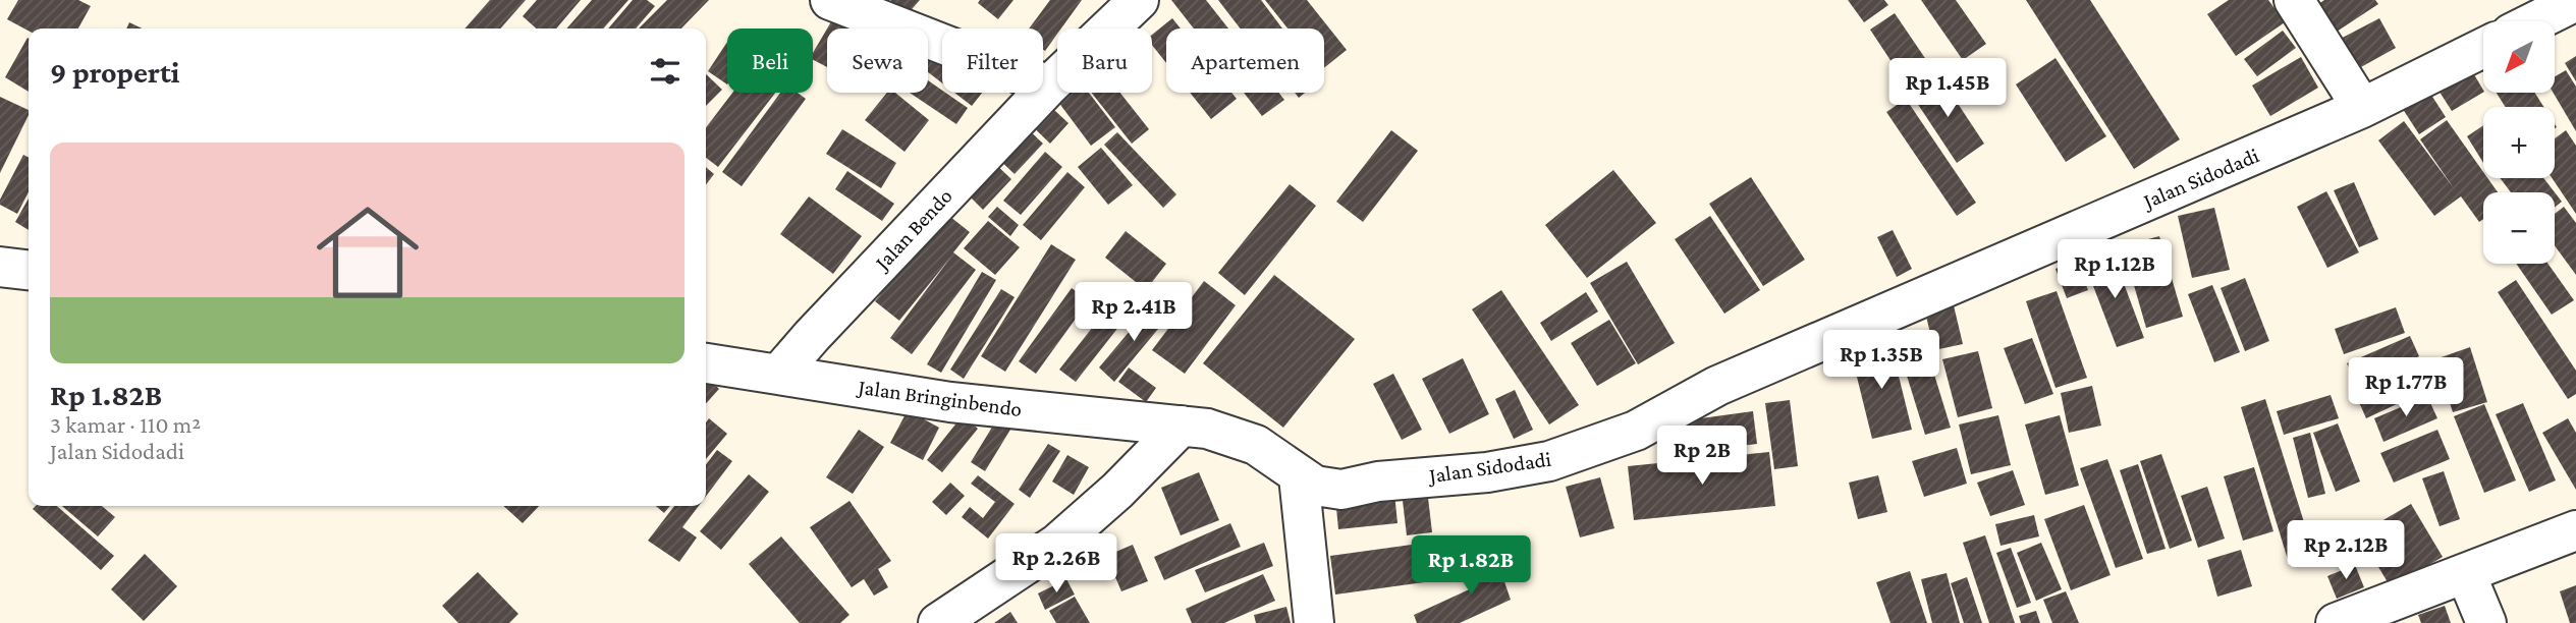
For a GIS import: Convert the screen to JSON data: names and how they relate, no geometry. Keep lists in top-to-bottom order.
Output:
{
  "streets": {
    "street": ["Jalan Sidodadi", "Jalan Bendo", "Jalan Bringinbendo"]
  },
  "crossings": [
    ["Jalan Sidodadi", "Jalan Bringinbendo"],
    ["Jalan Bendo", "Jalan Bringinbendo"]
  ],
  "north": "bottom left",
  "page": {
    "map_buttons": ["+", "−"],
    "chip": [
      "Beli",
      "Sewa",
      "Filter",
      "Baru",
      "Apartemen"
    ],
    "heading": "9 properti",
    "price": [
      "Rp 1.45B",
      "Rp 1.12B",
      "Rp 2.41B",
      "Rp 1.35B",
      "Rp 1.77B",
      "Rp 2B",
      "Rp 2.12B",
      "Rp 2.26B",
      "Rp 1.82B"
    ],
    "list": [
      {
        "name": "Rp 1.82B",
        "note": "3 kamar · 110 m² · Jalan Sidodadi"
      }
    ]
  }
}
